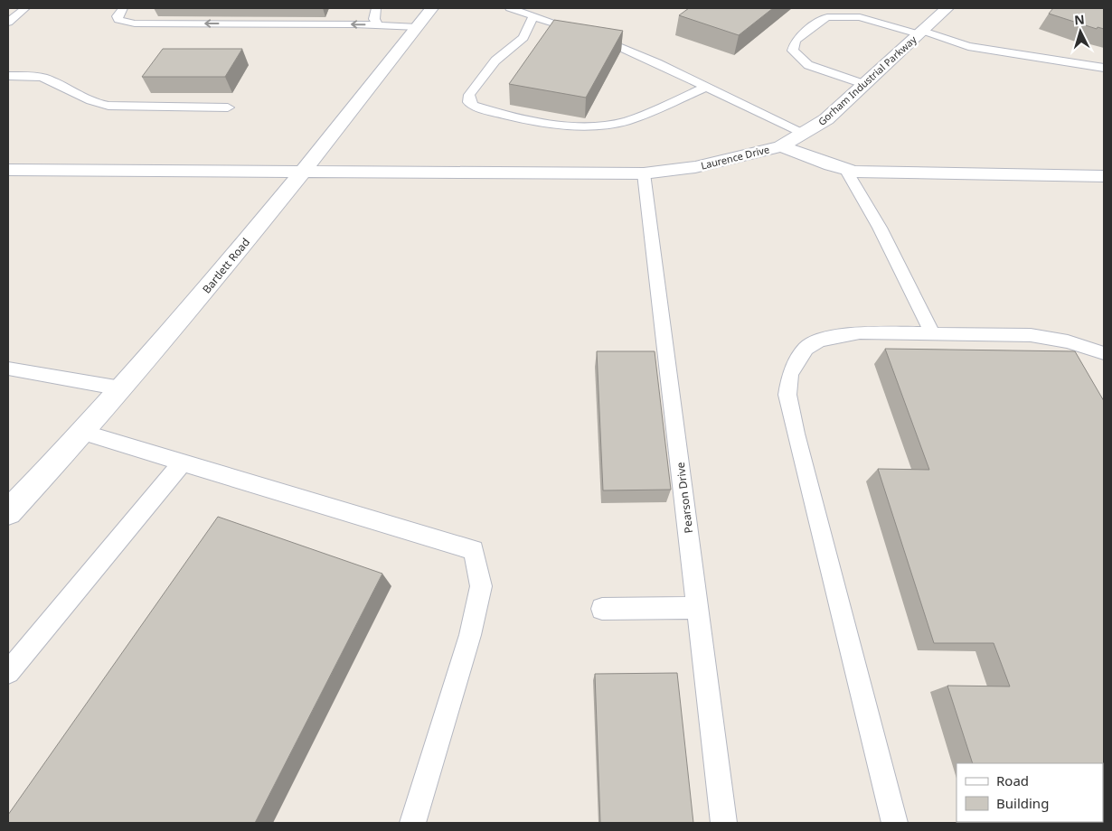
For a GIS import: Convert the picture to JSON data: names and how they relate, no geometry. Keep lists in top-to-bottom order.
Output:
{
  "streets": {
    "street": ["Gorham Industrial Parkway", "Laurence Drive", "Bartlett Road"],
    "lane": ["Pearson Drive"]
  },
  "crossings": [
    ["Gorham Industrial Parkway", "Laurence Drive"],
    ["Laurence Drive", "Bartlett Road"],
    ["Laurence Drive", "Pearson Drive"]
  ],
  "legend": ["Road", "Building"],
  "north": "top"
}
